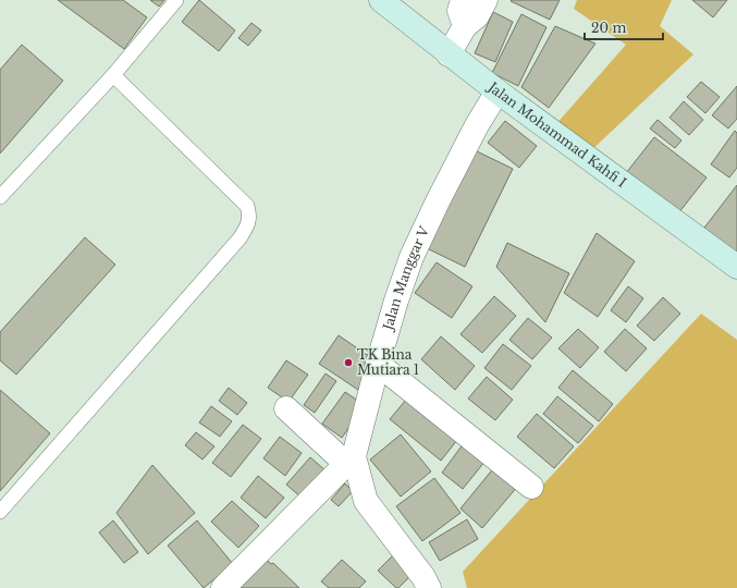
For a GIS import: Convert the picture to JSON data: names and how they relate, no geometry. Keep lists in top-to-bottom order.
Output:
{
  "streets": {
    "main road": ["Jalan Mohammad Kahfi I"],
    "street": ["Jalan Manggar V"]
  },
  "crossings": [
    ["Jalan Mohammad Kahfi I", "Jalan Manggar V"]
  ],
  "places": ["TK Bina Mutiara 1"],
  "scale_bar": "20 m"
}
